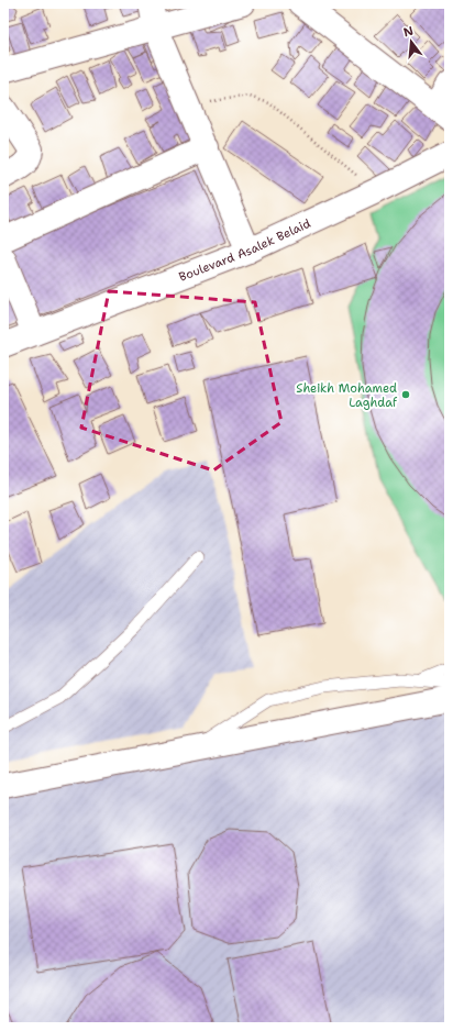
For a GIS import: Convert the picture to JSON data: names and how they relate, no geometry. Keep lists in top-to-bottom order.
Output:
{
  "streets": {
    "street": ["Boulevard Asalek Belaid"]
  },
  "places": ["Sheikh Mohamed Laghdaf"],
  "north": "top"
}
